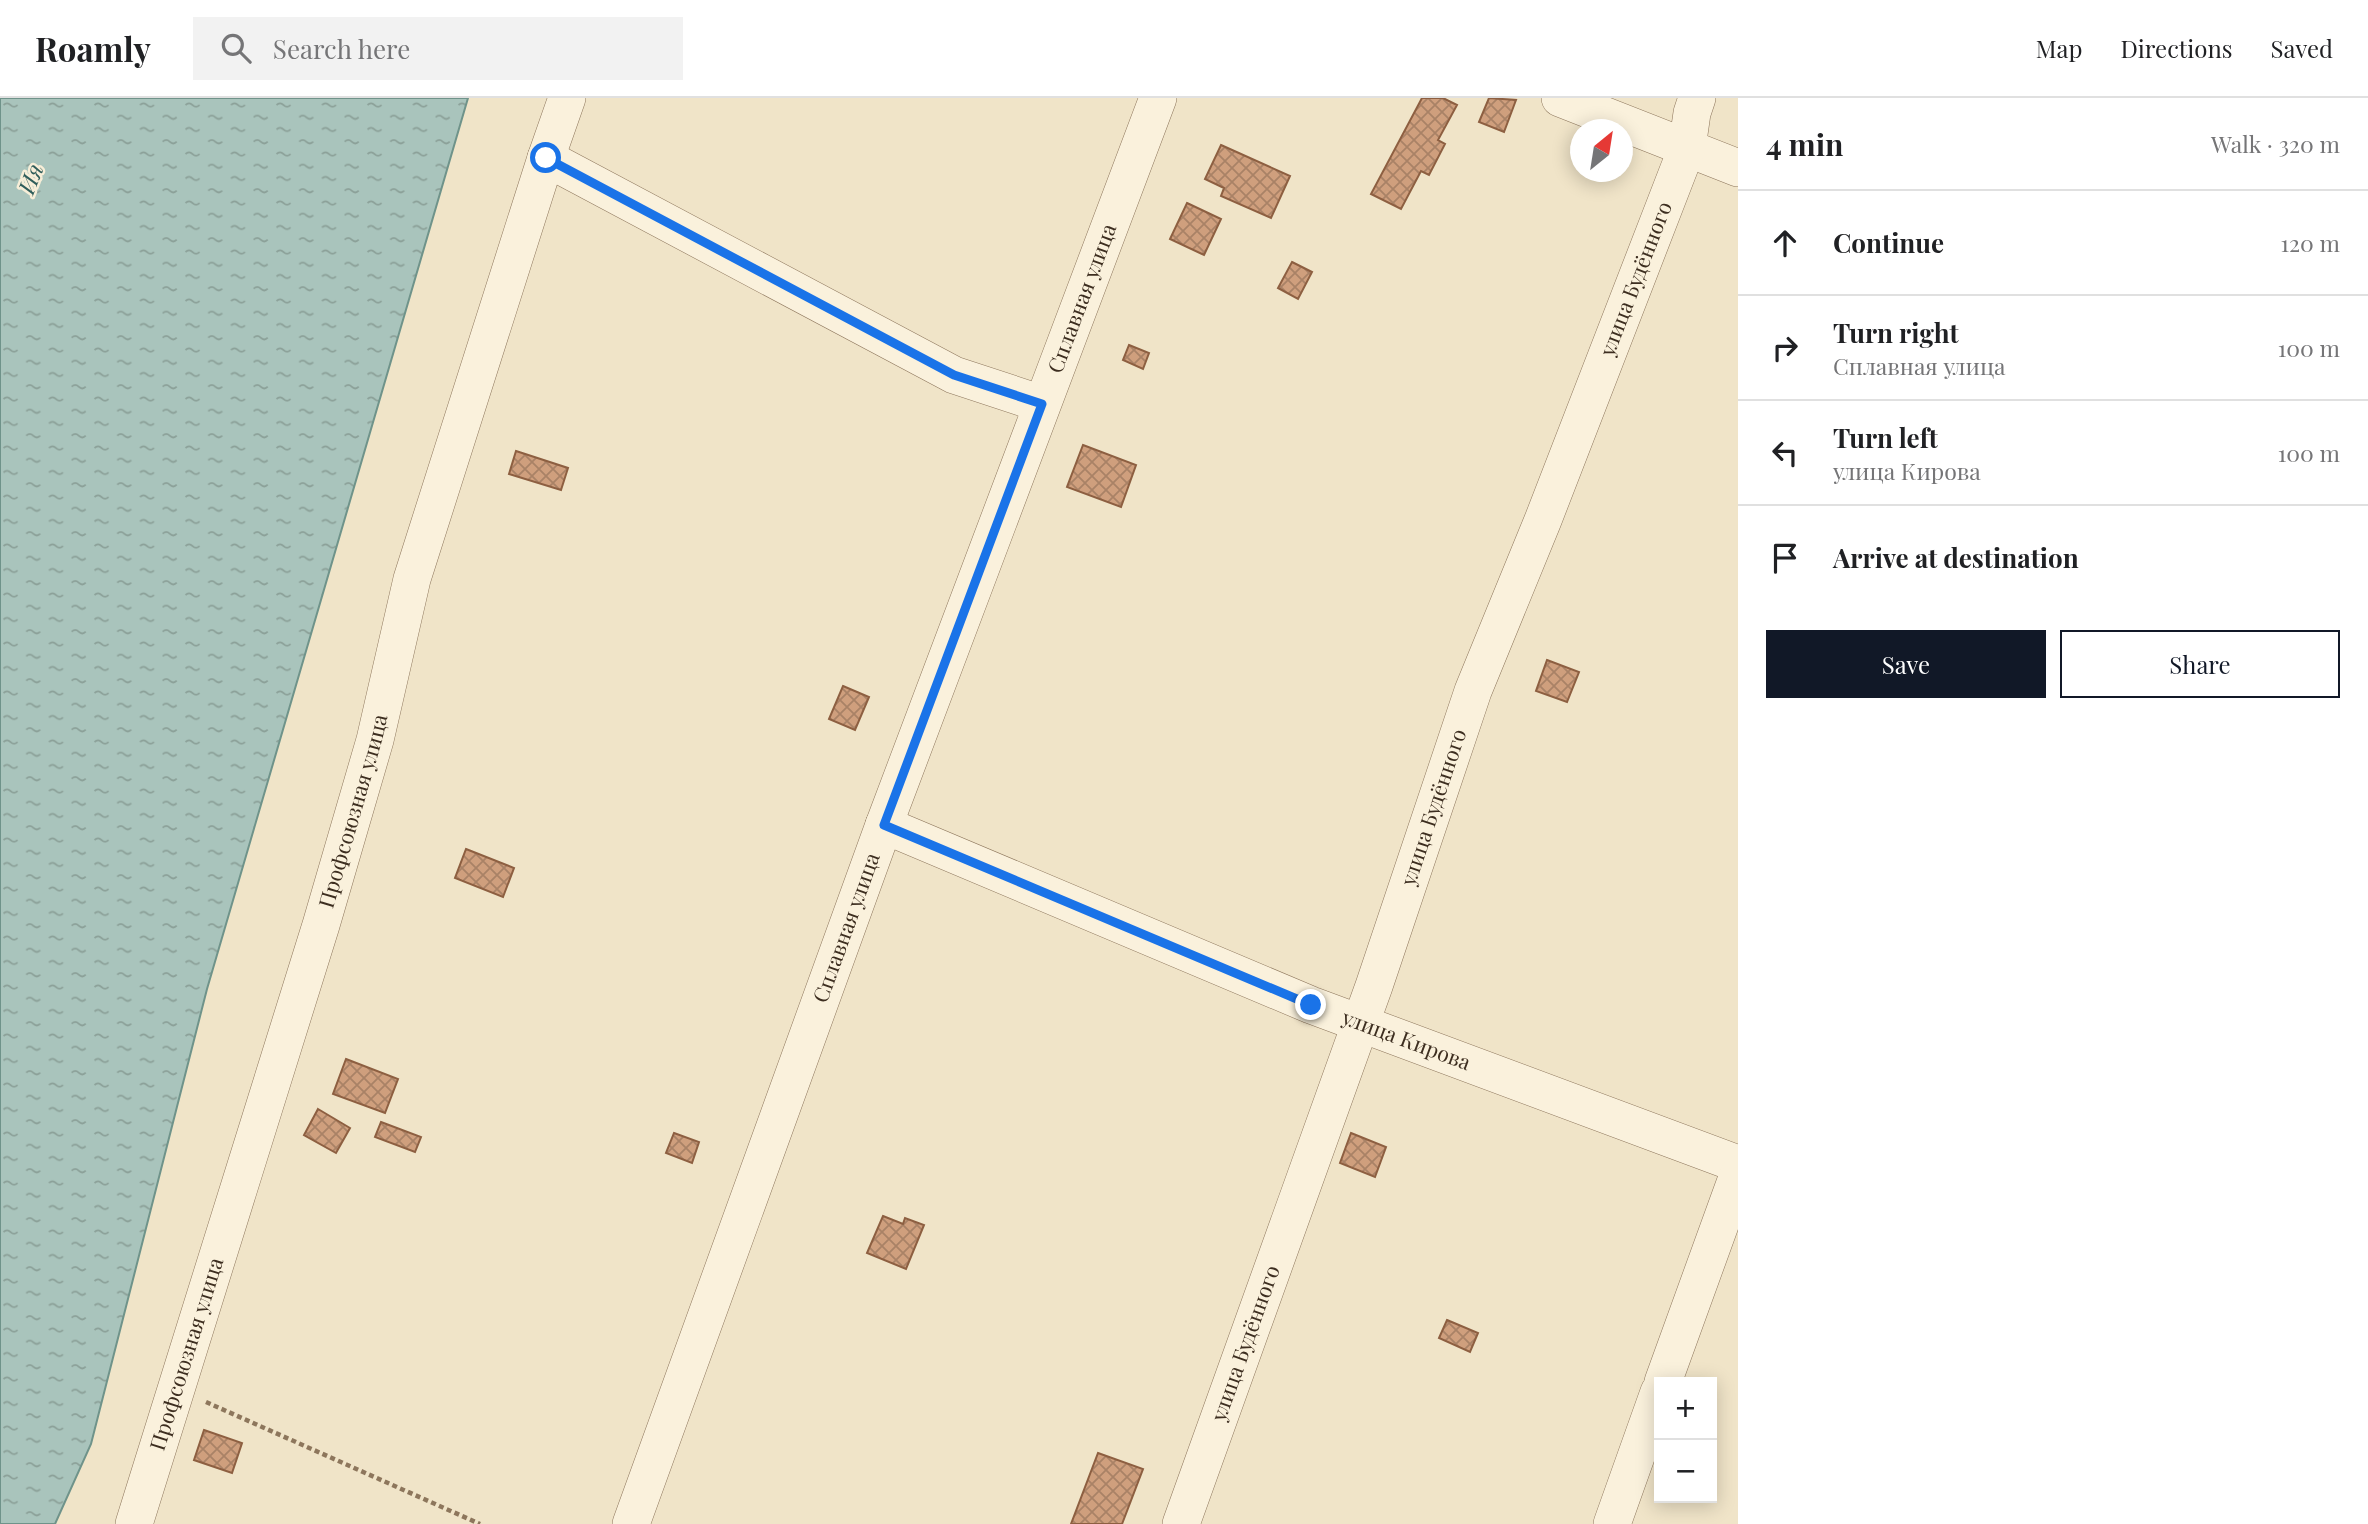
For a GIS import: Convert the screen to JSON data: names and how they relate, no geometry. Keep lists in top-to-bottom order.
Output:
{
  "streets": {
    "street": [
      "улица Будённого",
      "Сплавная улица",
      "Профсоюзная улица",
      "улица Кирова"
    ]
  },
  "crossings": [
    ["улица Будённого", "улица Кирова"],
    ["Сплавная улица", "улица Кирова"]
  ],
  "water": ["Ия"],
  "north": "top right",
  "page": {
    "header": "Roamly",
    "search": "Search here",
    "nav": ["Map", "Directions", "Saved"],
    "heading": ["4 min", "Walk · 320 m"],
    "list": [
      ["Continue", "120 m"],
      ["Turn right", "Сплавная улица", "100 m"],
      ["Turn left", "улица Кирова", "100 m"],
      "Arrive at destination"
    ],
    "buttons": ["Save", "Share"],
    "map_buttons": ["+", "−"]
  }
}
